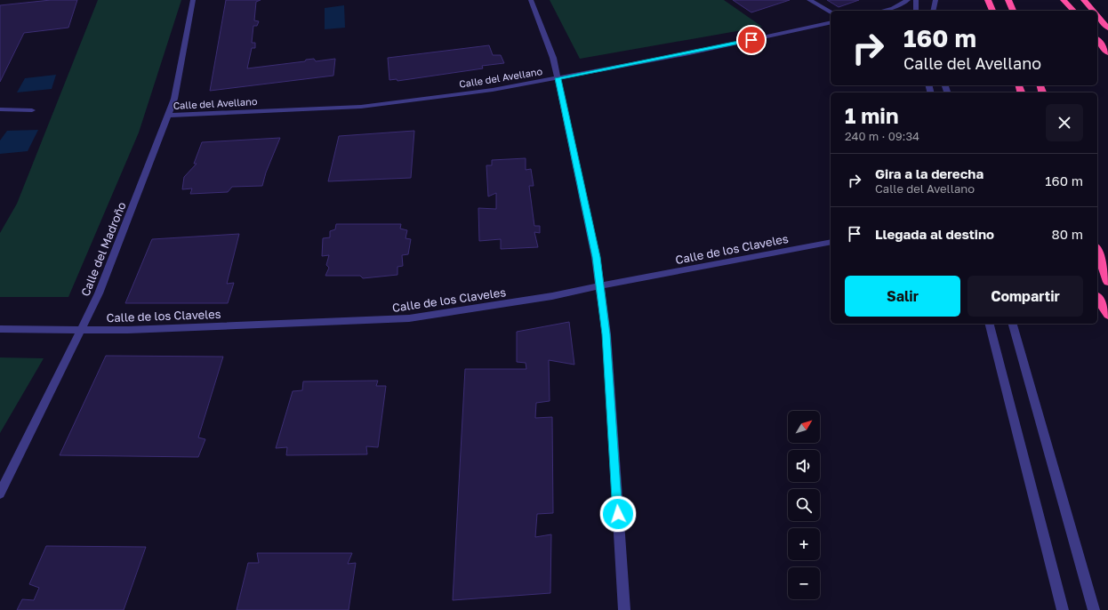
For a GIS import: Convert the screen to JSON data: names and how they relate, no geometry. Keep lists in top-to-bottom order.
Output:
{
  "streets": {
    "street": ["Calle del Avellano", "Calle del Madroño", "Calle de los Claveles"]
  },
  "crossings": [
    ["Calle del Avellano", "Calle del Madroño"],
    ["Calle del Madroño", "Calle de los Claveles"]
  ],
  "north": "top right",
  "page": {
    "turn": ["160 m", "Calle del Avellano"],
    "heading": ["1 min", "240 m · 09:34"],
    "list": [
      {
        "name": "Gira a la derecha",
        "note": "Calle del Avellano",
        "value": "160 m"
      },
      {
        "name": "Llegada al destino",
        "value": "80 m"
      }
    ],
    "buttons": ["Salir", "Compartir"],
    "map_buttons": ["+", "−"]
  }
}
